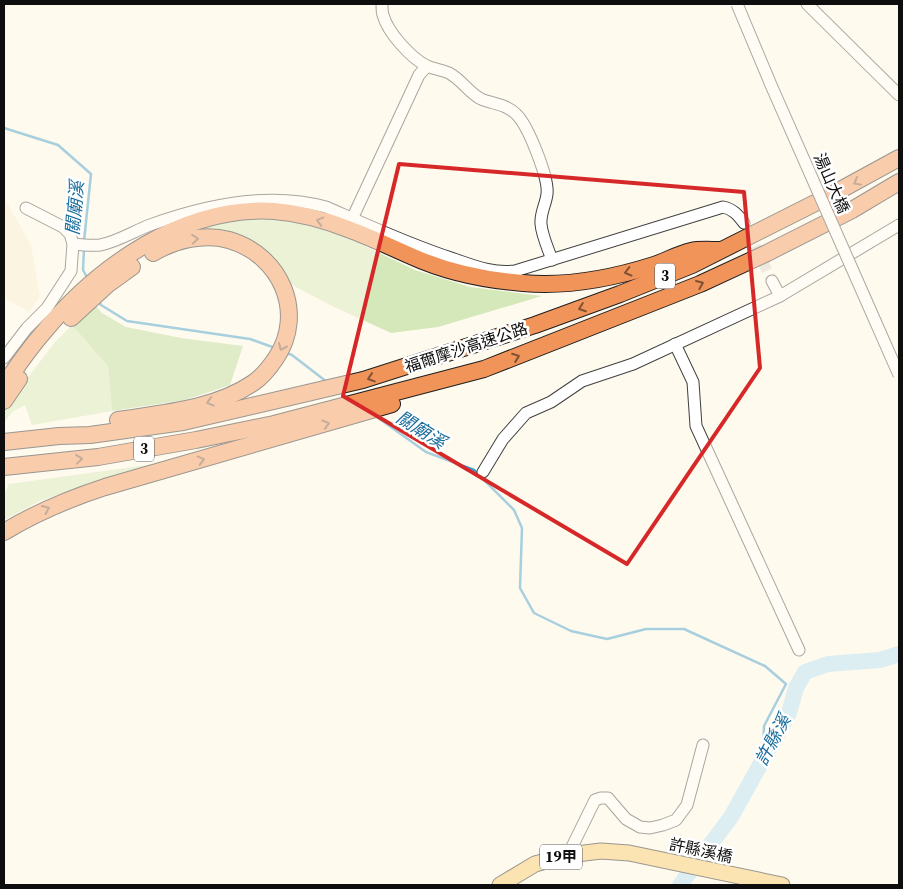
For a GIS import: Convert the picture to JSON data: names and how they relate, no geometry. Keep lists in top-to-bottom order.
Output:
{
  "streets": {
    "highway": ["3", "福爾摩沙高速公路"],
    "main road": ["許縣溪橋", "19甲"],
    "street": ["湯山大橋"]
  },
  "crossings": [
    ["3", "福爾摩沙高速公路"],
    ["許縣溪橋", "19甲"]
  ],
  "water": ["關廟溪", "許縣溪"]
}
